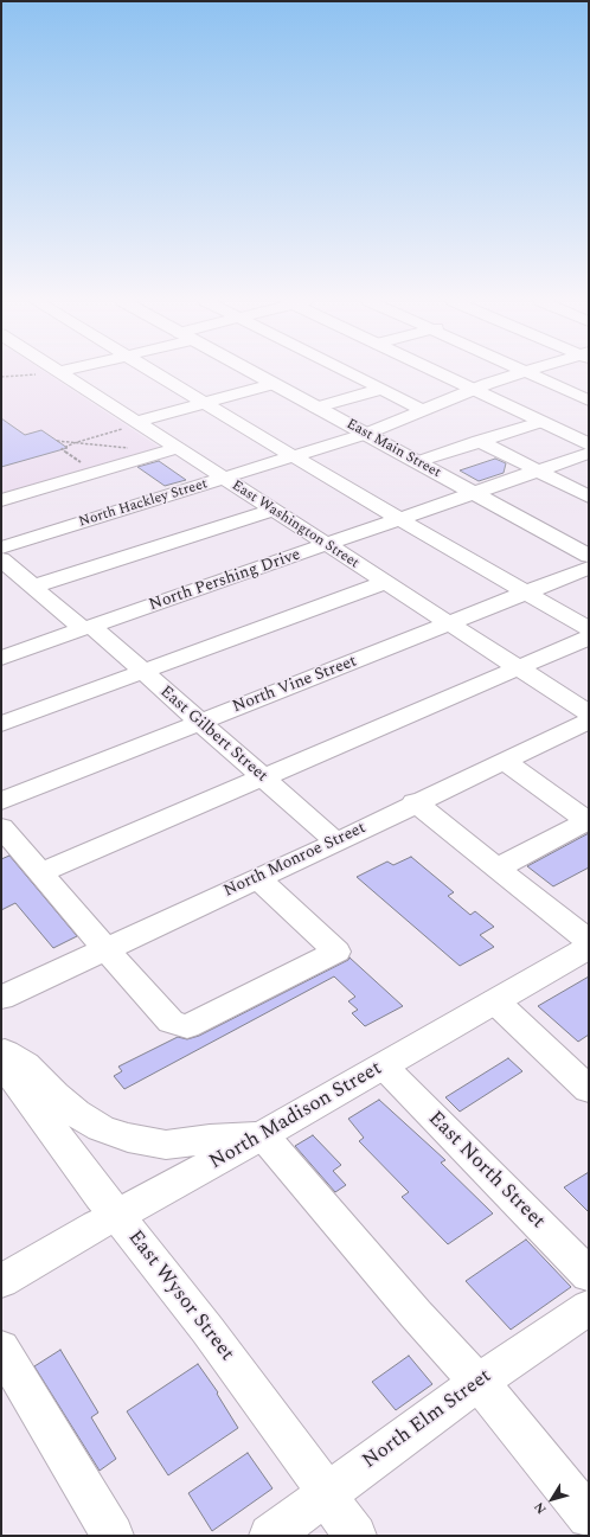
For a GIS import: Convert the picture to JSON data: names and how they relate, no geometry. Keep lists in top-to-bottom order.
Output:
{
  "streets": {
    "main road": ["East Main Street", "North Madison Street", "East Wysor Street"],
    "street": [
      "North Hackley Street",
      "East Washington Street",
      "North Pershing Drive",
      "North Vine Street",
      "East Gilbert Street",
      "North Monroe Street",
      "East North Street",
      "North Elm Street"
    ]
  },
  "crossings": [
    ["East Main Street", "North Hackley Street"],
    ["East Main Street", "North Pershing Drive"],
    ["North Hackley Street", "East Washington Street"],
    ["East Washington Street", "North Pershing Drive"],
    ["East Washington Street", "North Vine Street"],
    ["North Pershing Drive", "East Gilbert Street"],
    ["North Vine Street", "East Gilbert Street"],
    ["East Gilbert Street", "North Monroe Street"],
    ["North Madison Street", "East North Street"],
    ["North Madison Street", "East Wysor Street"],
    ["East Wysor Street", "North Elm Street"]
  ],
  "north": "bottom left"
}
